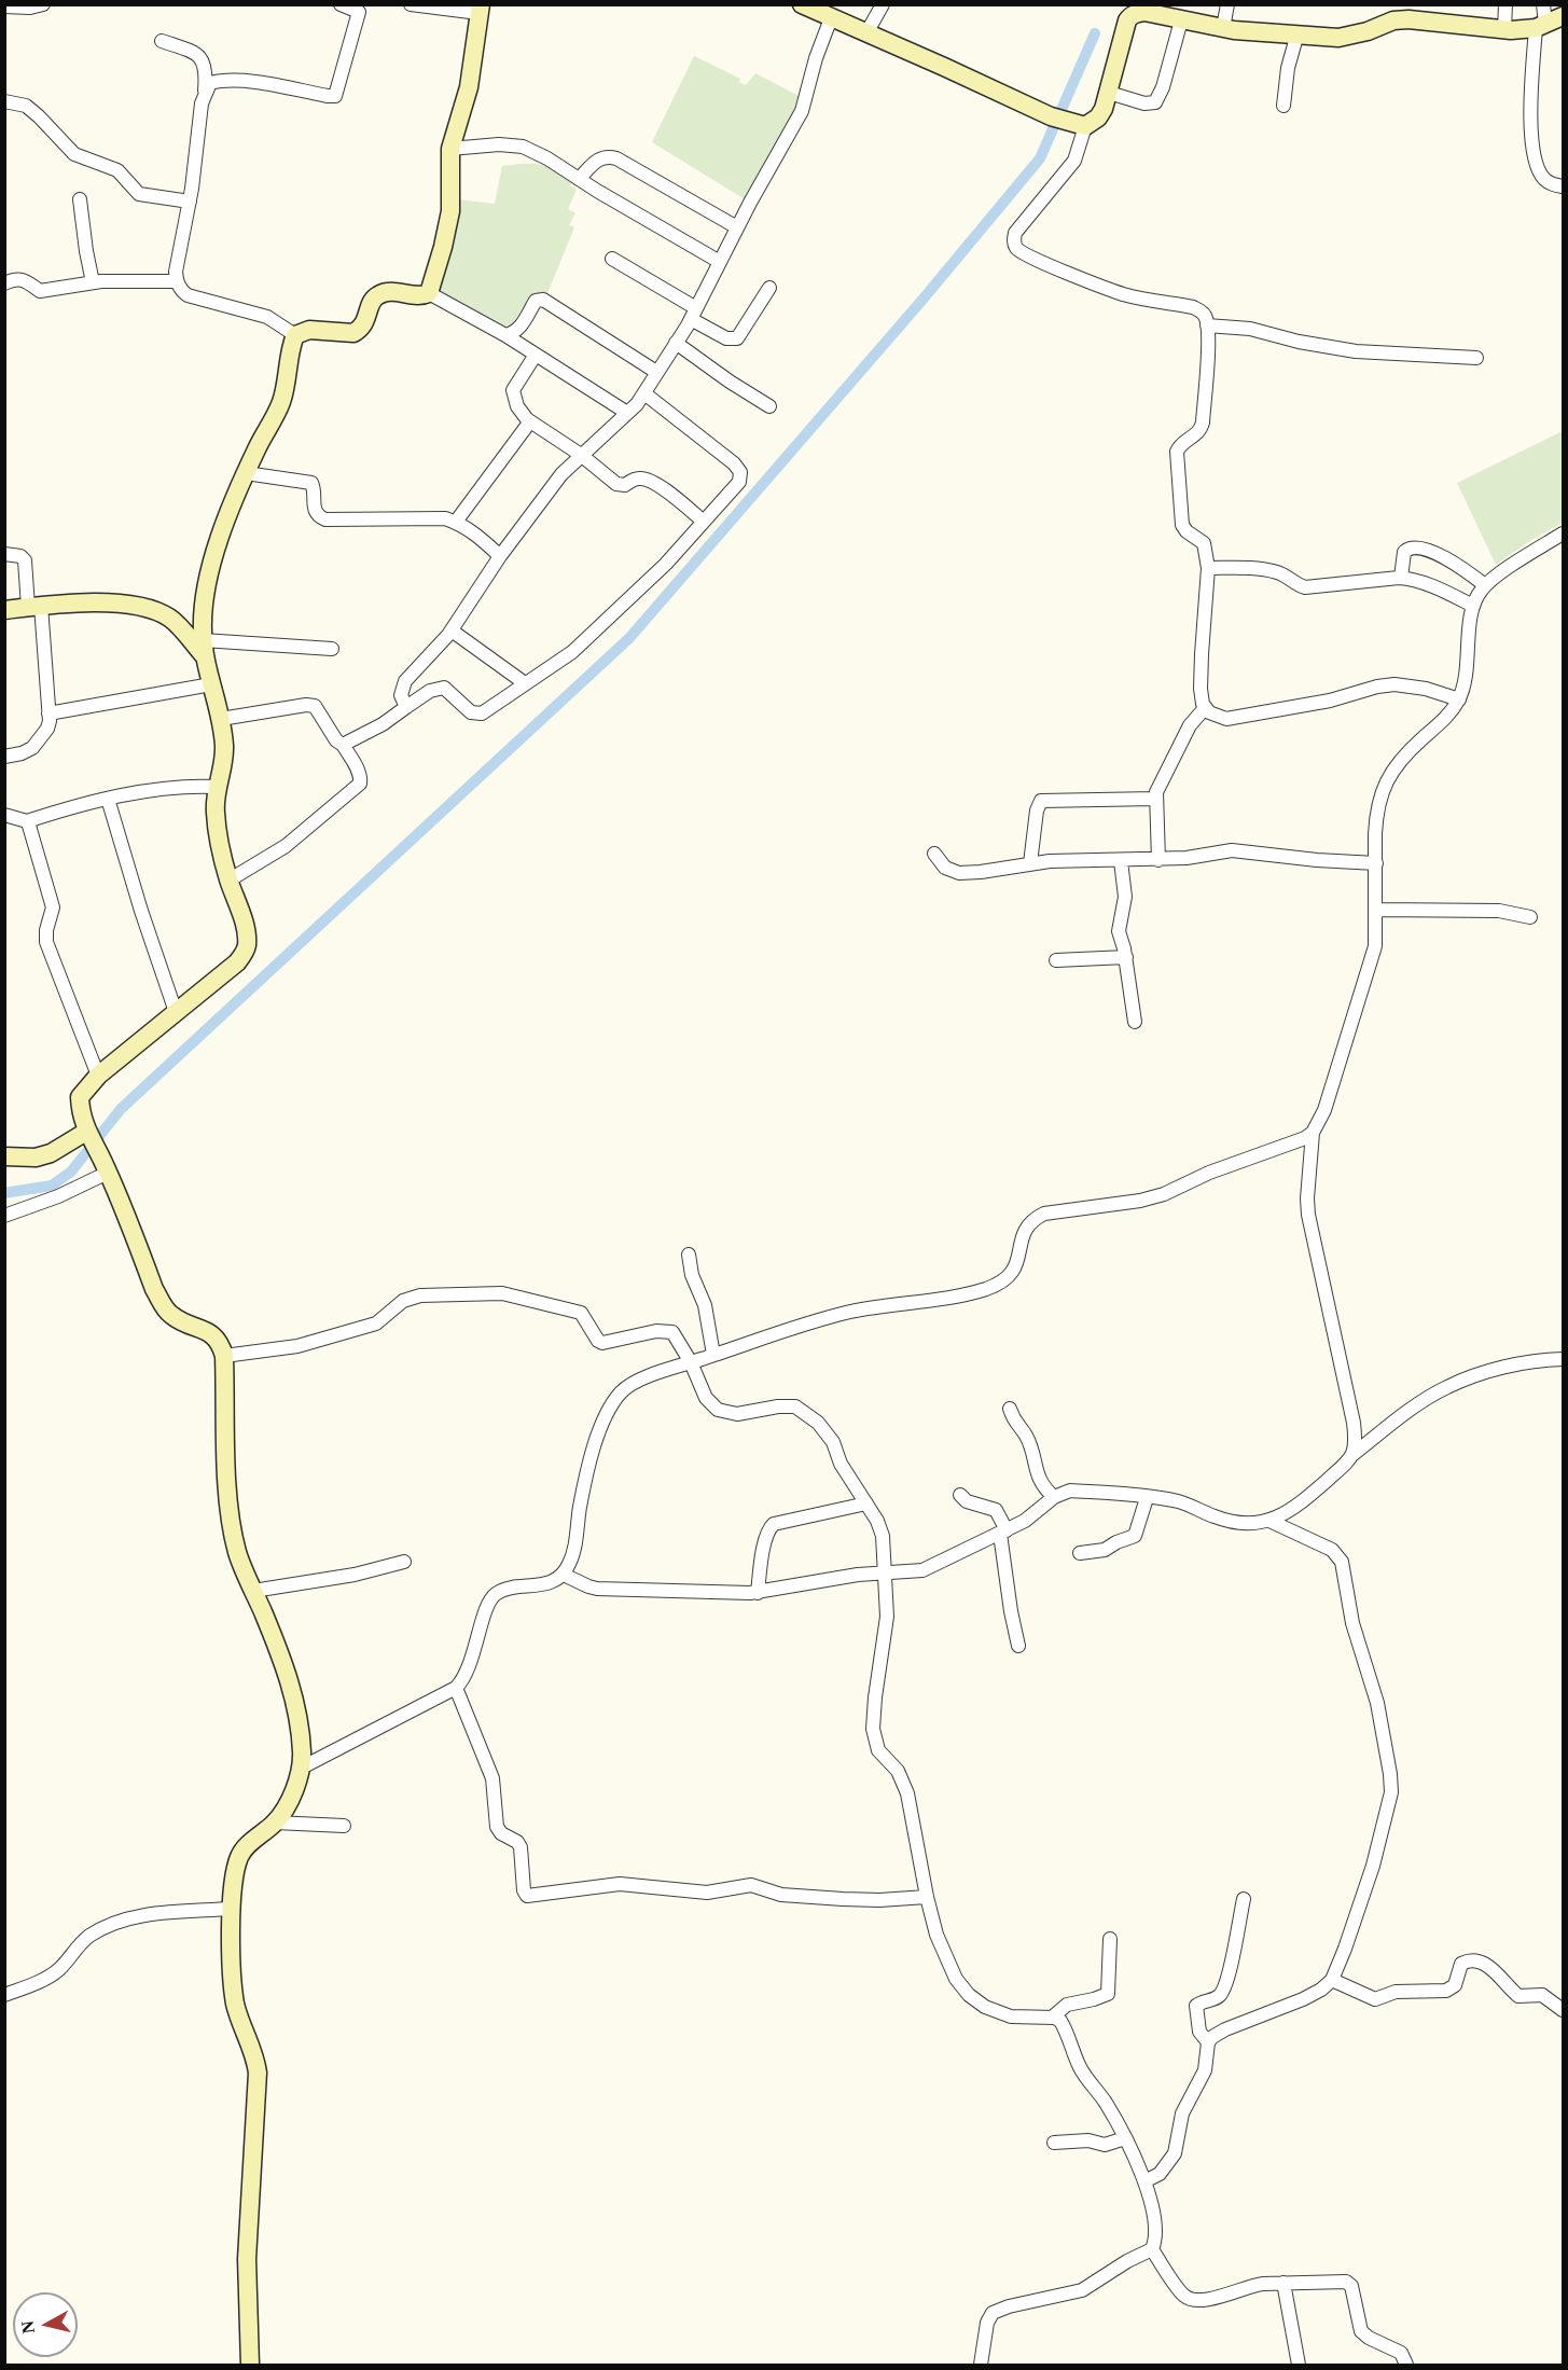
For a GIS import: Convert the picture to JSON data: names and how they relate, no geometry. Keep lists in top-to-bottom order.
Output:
{
  "north": "left"
}
